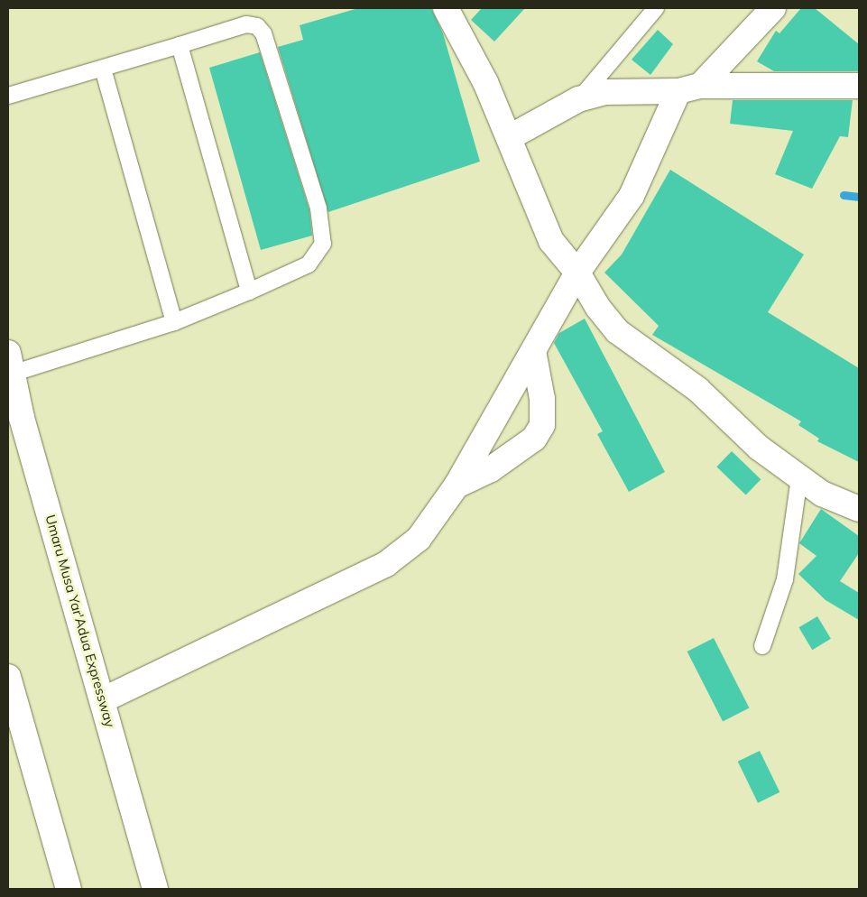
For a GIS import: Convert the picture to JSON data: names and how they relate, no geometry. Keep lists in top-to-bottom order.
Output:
{
  "streets": {
    "main road": ["Umaru Musa Yar'Adua Expressway"]
  }
}
